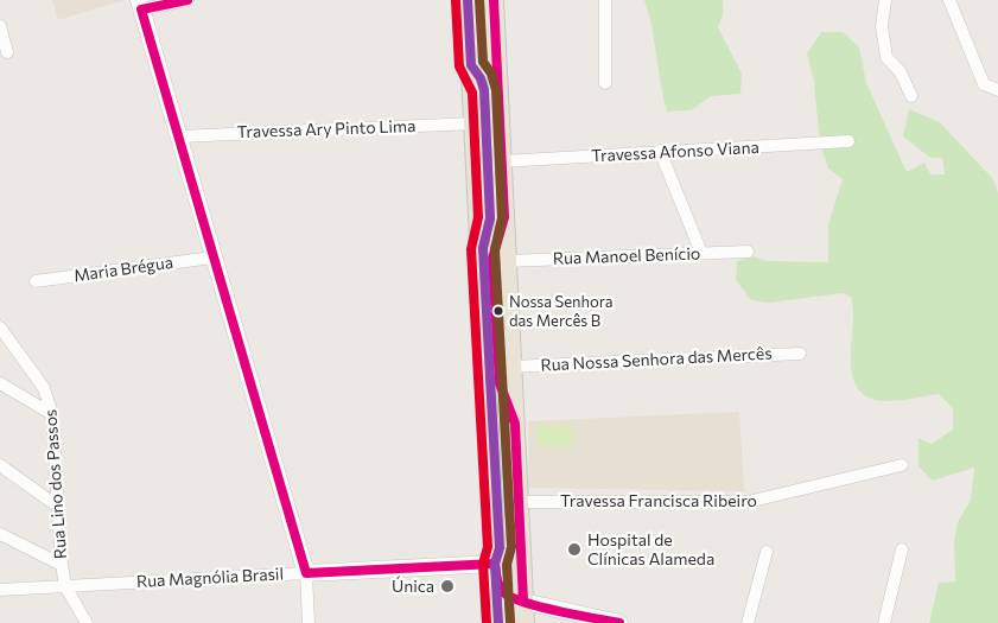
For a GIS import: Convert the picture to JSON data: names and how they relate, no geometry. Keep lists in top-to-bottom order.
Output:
{
  "streets": {
    "main road": ["Rua Magnólia Brasil"],
    "street": [
      "Travessa Ary Pinto Lima",
      "Travessa Afonso Viana",
      "Rua Manoel Benício",
      "Maria Brégua",
      "Rua Nossa Senhora das Mercês",
      "Rua Lino dos Passos",
      "Travessa Francisca Ribeiro"
    ]
  },
  "crossings": [
    ["Rua Lino dos Passos", "Rua Magnólia Brasil"]
  ],
  "places": ["Nossa Senhora das Mercês B", "Hospital de Clínicas Alameda", "Única"]
}
